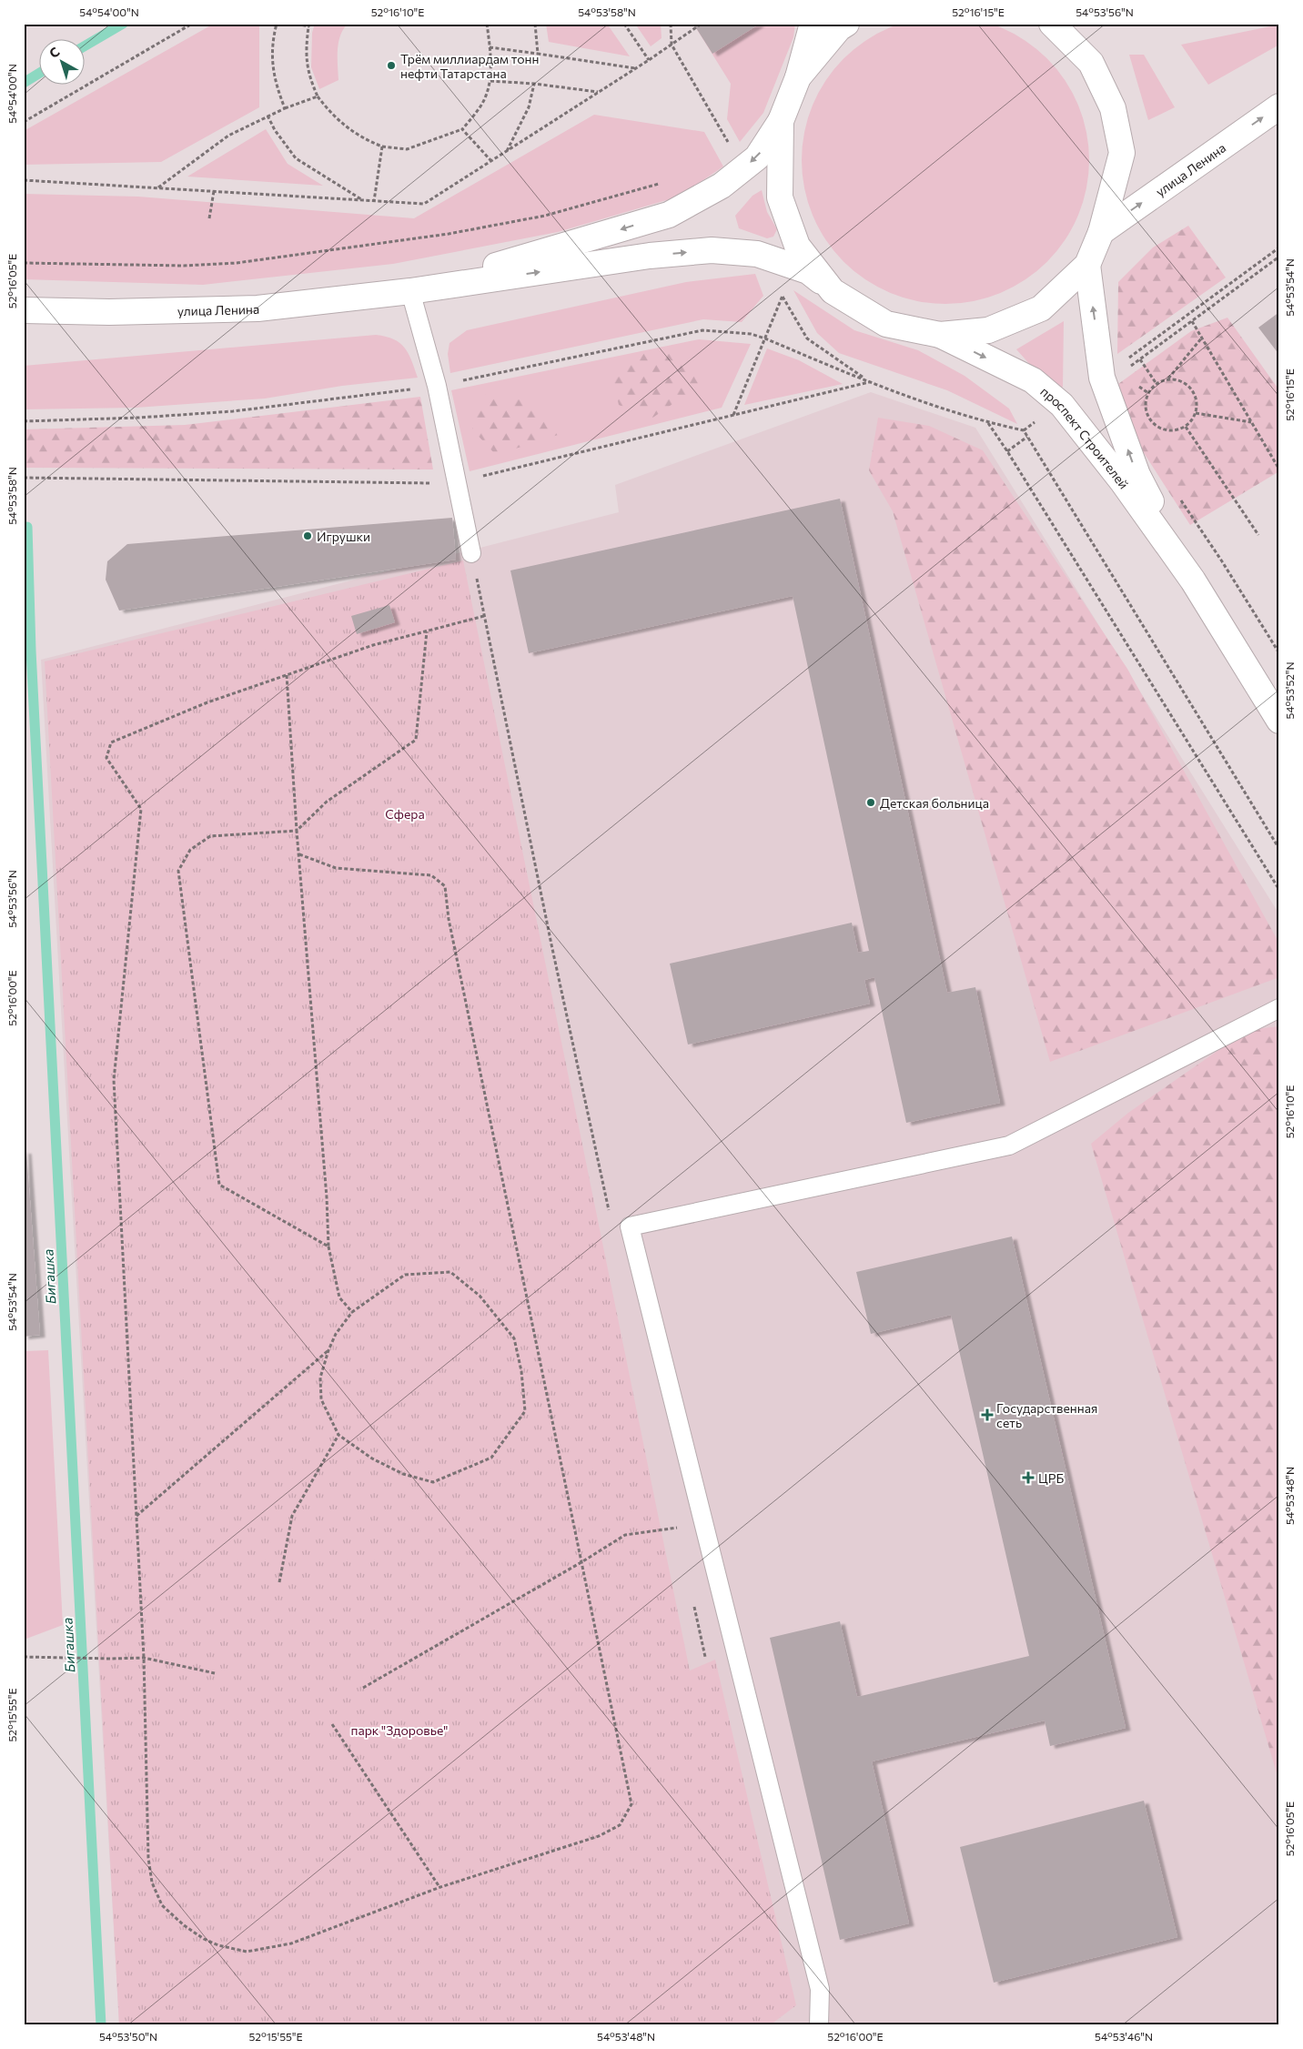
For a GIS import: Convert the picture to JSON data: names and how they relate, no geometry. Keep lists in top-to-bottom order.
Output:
{
  "streets": {
    "main road": ["улица Ленина", "проспект Строителей"]
  },
  "one_way": ["улица Ленина"],
  "water": ["Бигашка"],
  "parks": ["Сфера", "парк \"Здоровье\""],
  "places": {
    "other": ["Трём миллиардам тонн нефти Татарстана", "Игрушки", "Детская больница"],
    "health": ["Государственная сеть", "ЦРБ"]
  },
  "north": "top left",
  "coordinates": [
    "54°54'00\"N",
    "52°16'10\"E",
    "54°53'58\"N",
    "52°16'15\"E",
    "54°53'56\"N",
    "52°16'05\"E",
    "54°53'54\"N",
    "54°53'52\"N",
    "52°16'00\"E",
    "54°53'48\"N",
    "52°15'55\"E",
    "54°53'50\"N",
    "54°53'46\"N"
  ]
}
